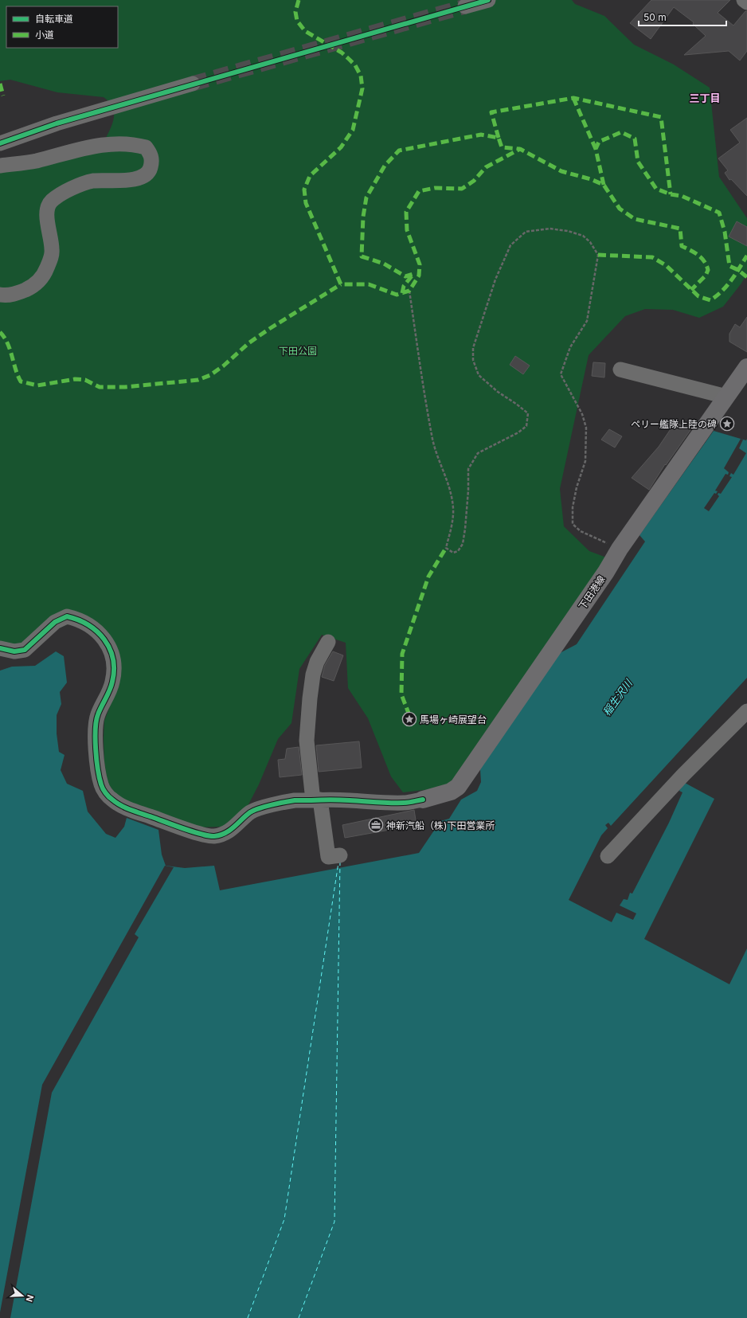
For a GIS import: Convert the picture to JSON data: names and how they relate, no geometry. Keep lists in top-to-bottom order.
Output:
{
  "streets": {
    "main road": ["下田港線"]
  },
  "districts": ["三丁目"],
  "water": ["稲生沢川"],
  "parks": ["下田公園"],
  "places": {
    "place": ["ペリー艦隊上陸の碑", "馬場ヶ崎展望台"],
    "office": ["神新汽船（株)下田営業所"]
  },
  "legend": ["自転車道", "小道"],
  "scale_bar": "50 m",
  "north": "right"
}
